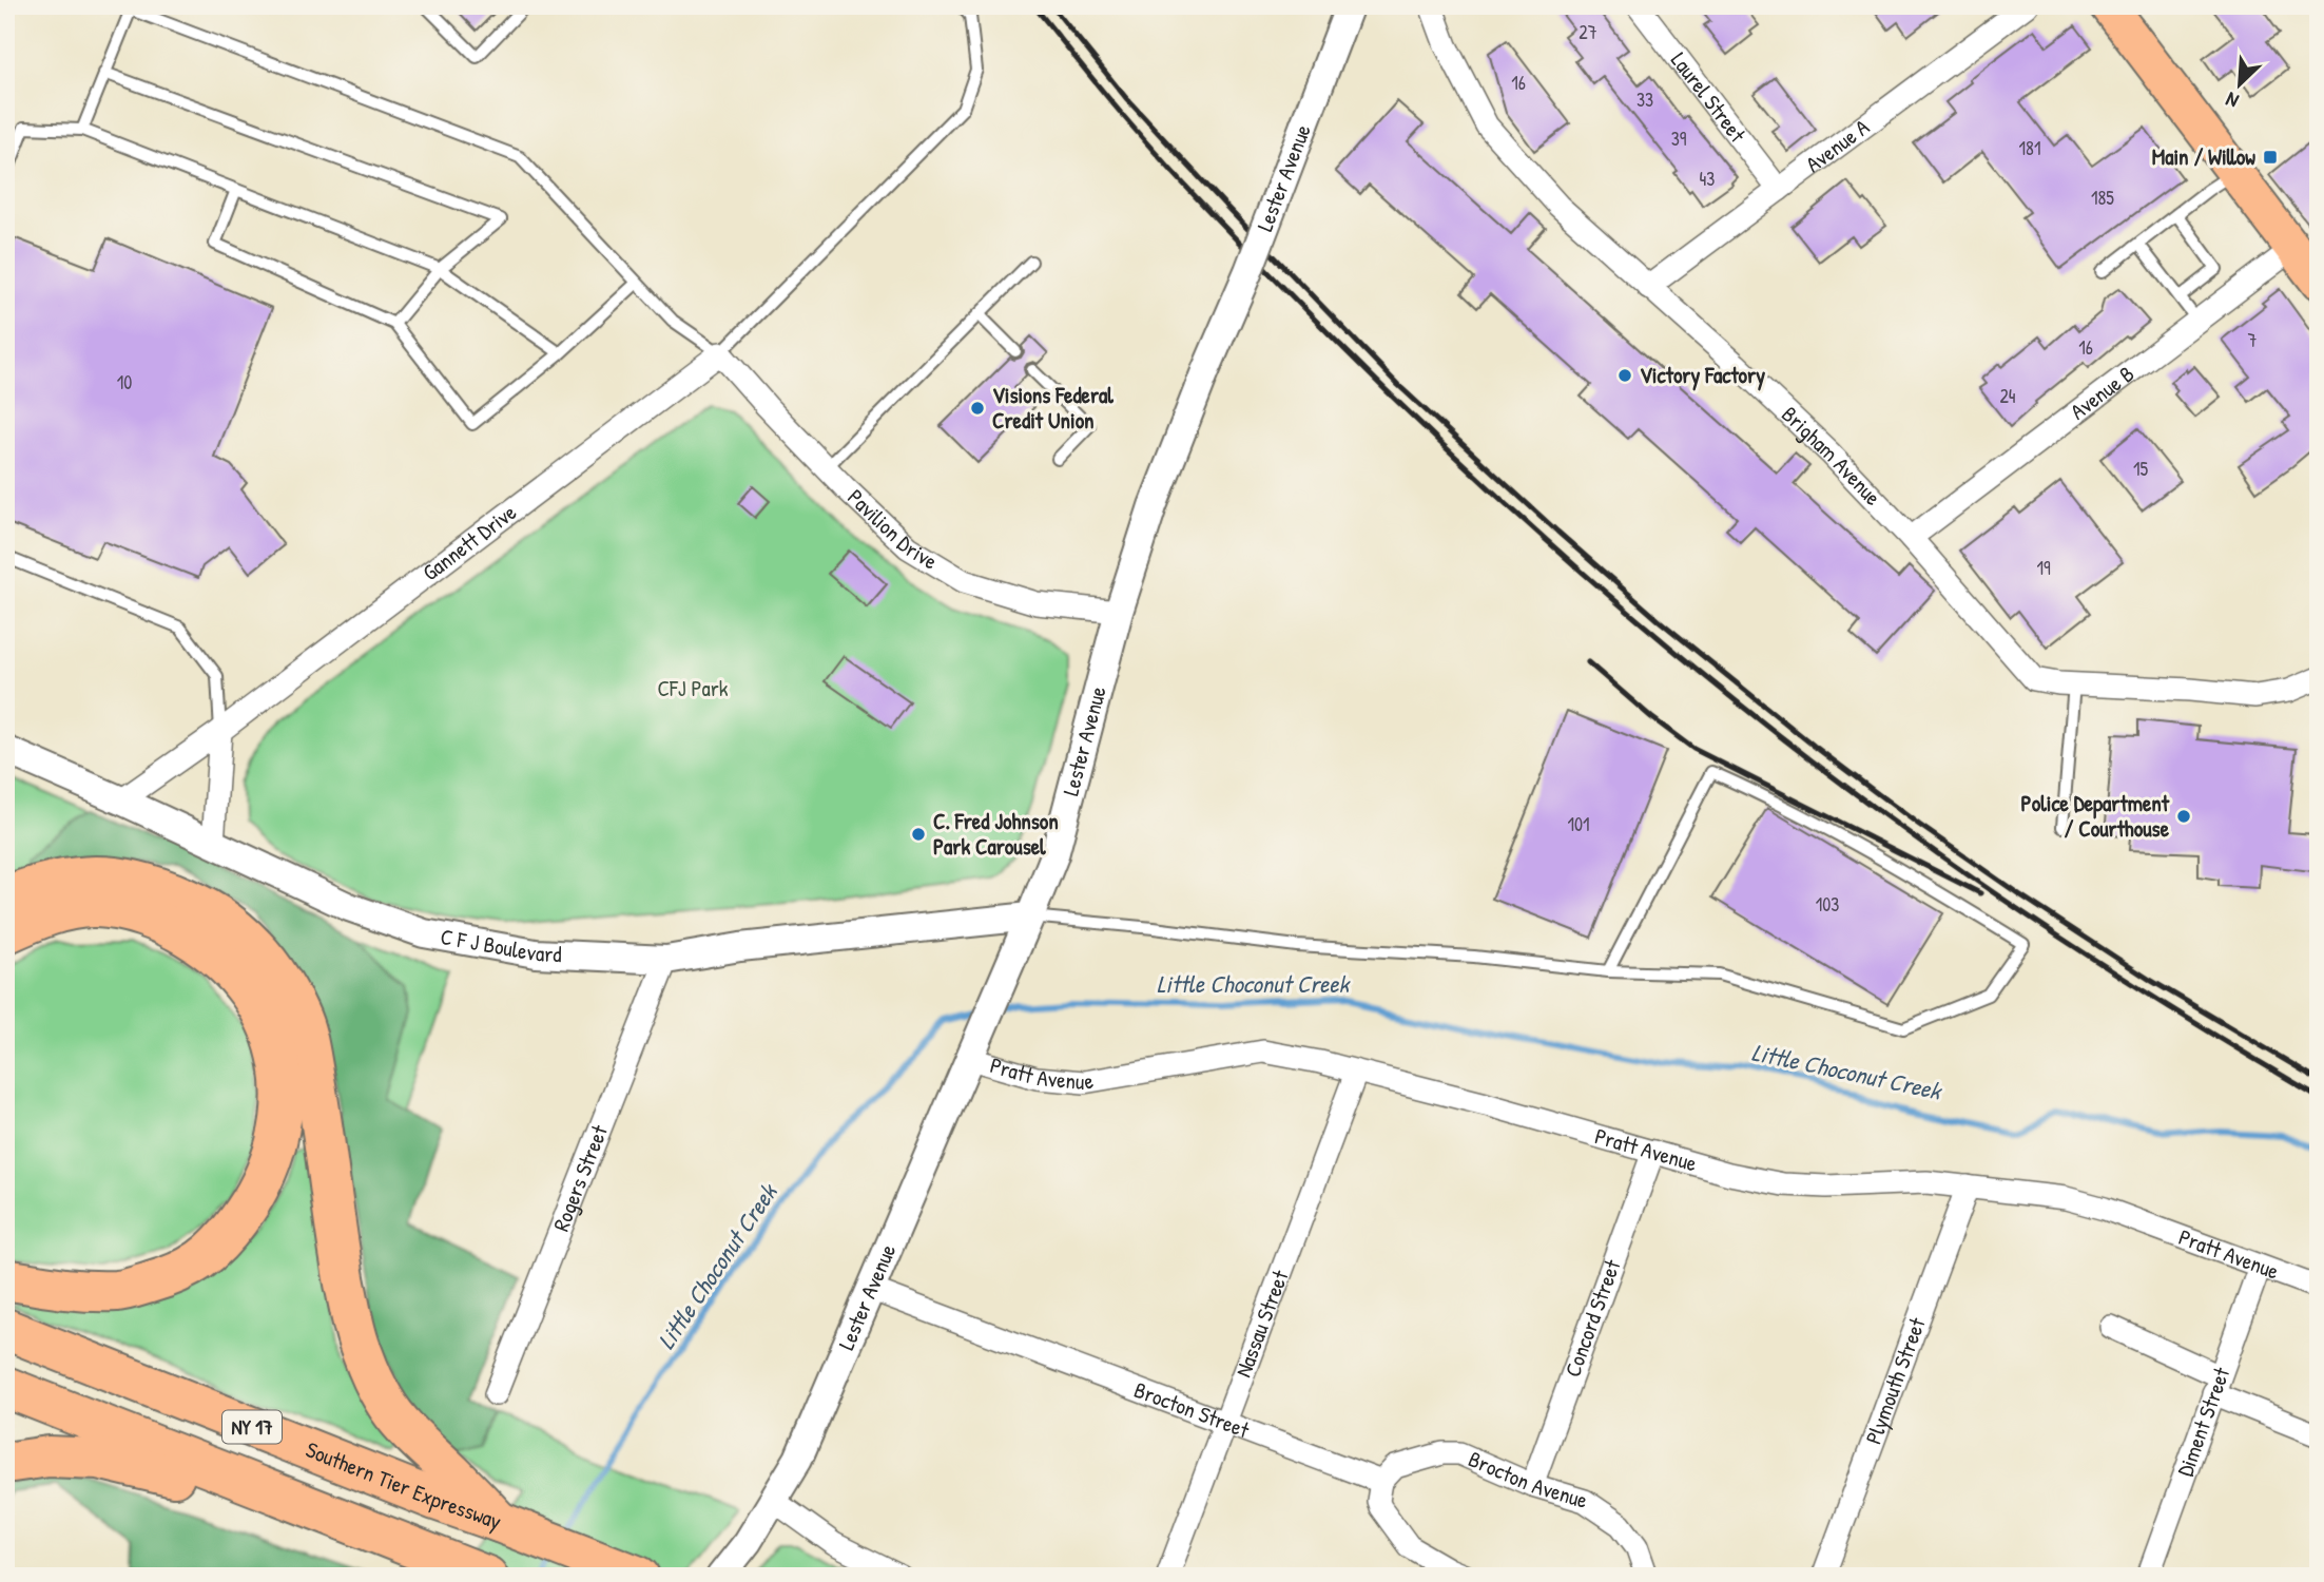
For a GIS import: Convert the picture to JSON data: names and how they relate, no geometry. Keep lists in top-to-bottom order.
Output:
{
  "streets": {
    "highway": ["NY 17", "Southern Tier Expressway"],
    "street": [
      "Laurel Street",
      "Avenue A",
      "Lester Avenue",
      "Avenue B",
      "Brigham Avenue",
      "Pavilion Drive",
      "Gannett Drive",
      "C F J Boulevard",
      "Pratt Avenue",
      "Rogers Street",
      "Concord Street",
      "Nassau Street",
      "Plymouth Street",
      "Brocton Street",
      "Diment Street",
      "Brocton Avenue"
    ]
  },
  "crossings": [
    ["Laurel Street", "Avenue A"],
    ["Avenue A", "Brigham Avenue"],
    ["Lester Avenue", "Pavilion Drive"],
    ["Lester Avenue", "C F J Boulevard"],
    ["Lester Avenue", "Pratt Avenue"],
    ["Lester Avenue", "Brocton Street"],
    ["Avenue B", "Brigham Avenue"],
    ["Pavilion Drive", "Gannett Drive"],
    ["Gannett Drive", "C F J Boulevard"],
    ["C F J Boulevard", "Rogers Street"],
    ["Pratt Avenue", "Concord Street"],
    ["Pratt Avenue", "Nassau Street"],
    ["Pratt Avenue", "Plymouth Street"],
    ["Pratt Avenue", "Diment Street"],
    ["Concord Street", "Brocton Avenue"],
    ["Nassau Street", "Brocton Street"],
    ["Brocton Street", "Brocton Avenue"]
  ],
  "water": ["Little Choconut Creek"],
  "parks": ["CFJ Park"],
  "places": {
    "transit": ["Main / Willow"],
    "other": [
      "Victory Factory",
      "Visions Federal Credit Union",
      "Police Department / Courthouse",
      "C. Fred Johnson Park Carousel"
    ]
  },
  "house_numbers": [
    "27",
    "16",
    "33",
    "39",
    "181",
    "43",
    "185",
    "7",
    "16",
    "10",
    "24",
    "15",
    "19",
    "101",
    "103"
  ],
  "north": "bottom left"
}
